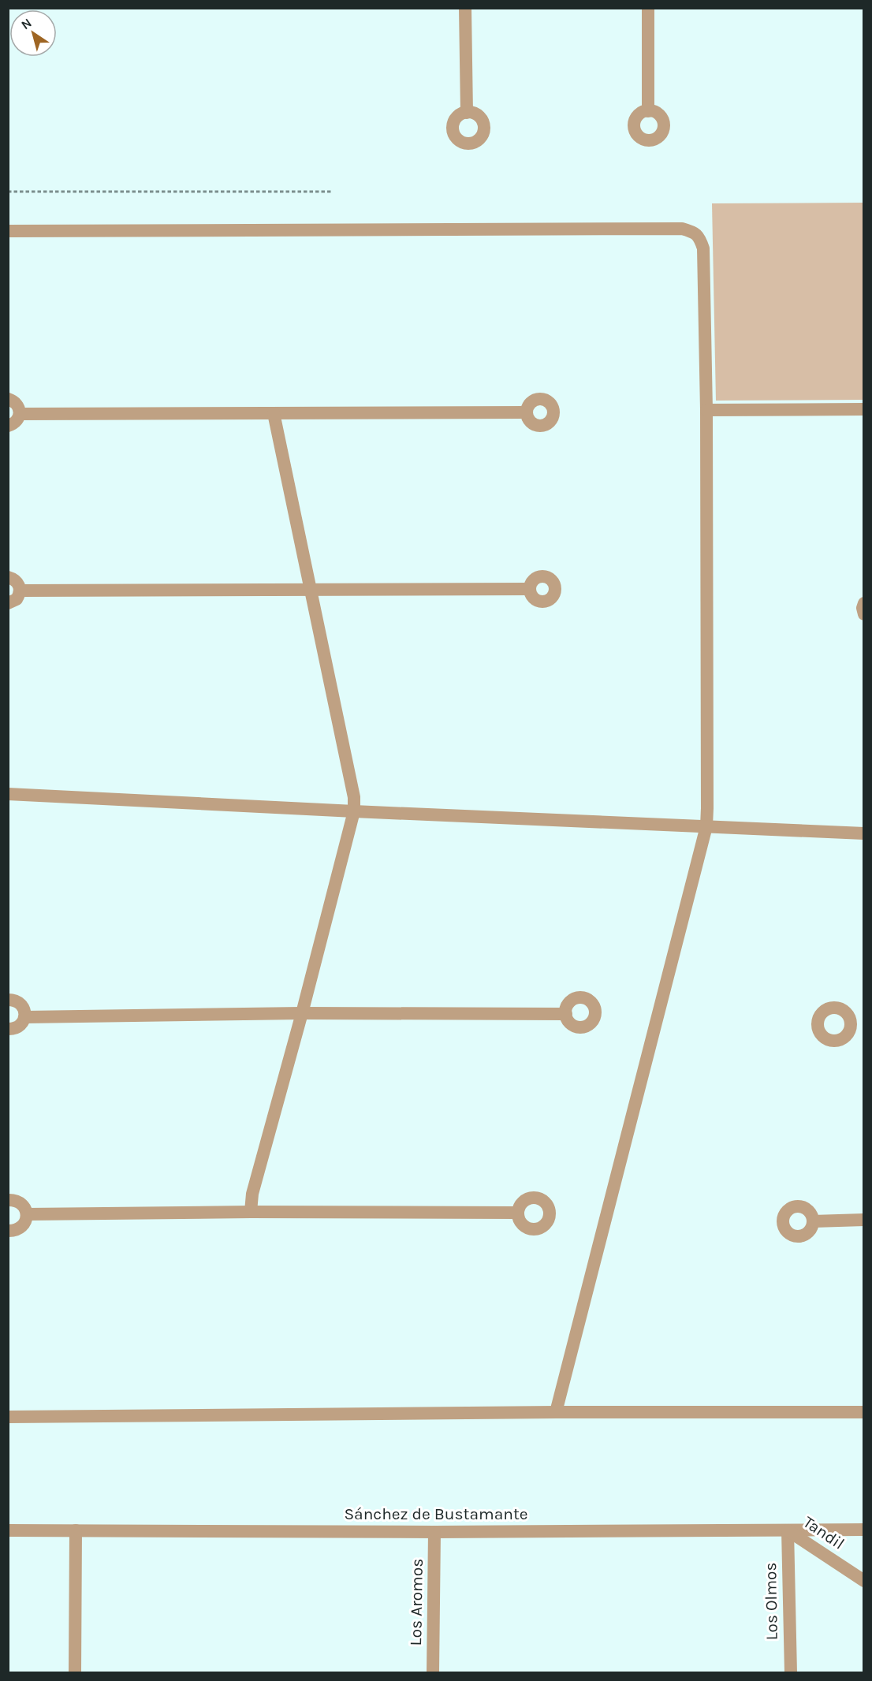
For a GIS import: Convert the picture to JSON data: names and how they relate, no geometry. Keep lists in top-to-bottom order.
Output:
{
  "streets": {
    "street": [
      "Sánchez de Bustamante",
      "Tandil",
      "Los Olmos",
      "Los Aromos"
    ]
  },
  "crossings": [
    ["Sánchez de Bustamante", "Tandil"],
    ["Sánchez de Bustamante", "Los Olmos"],
    ["Sánchez de Bustamante", "Los Aromos"],
    ["Tandil", "Los Olmos"]
  ],
  "north": "top left"
}
